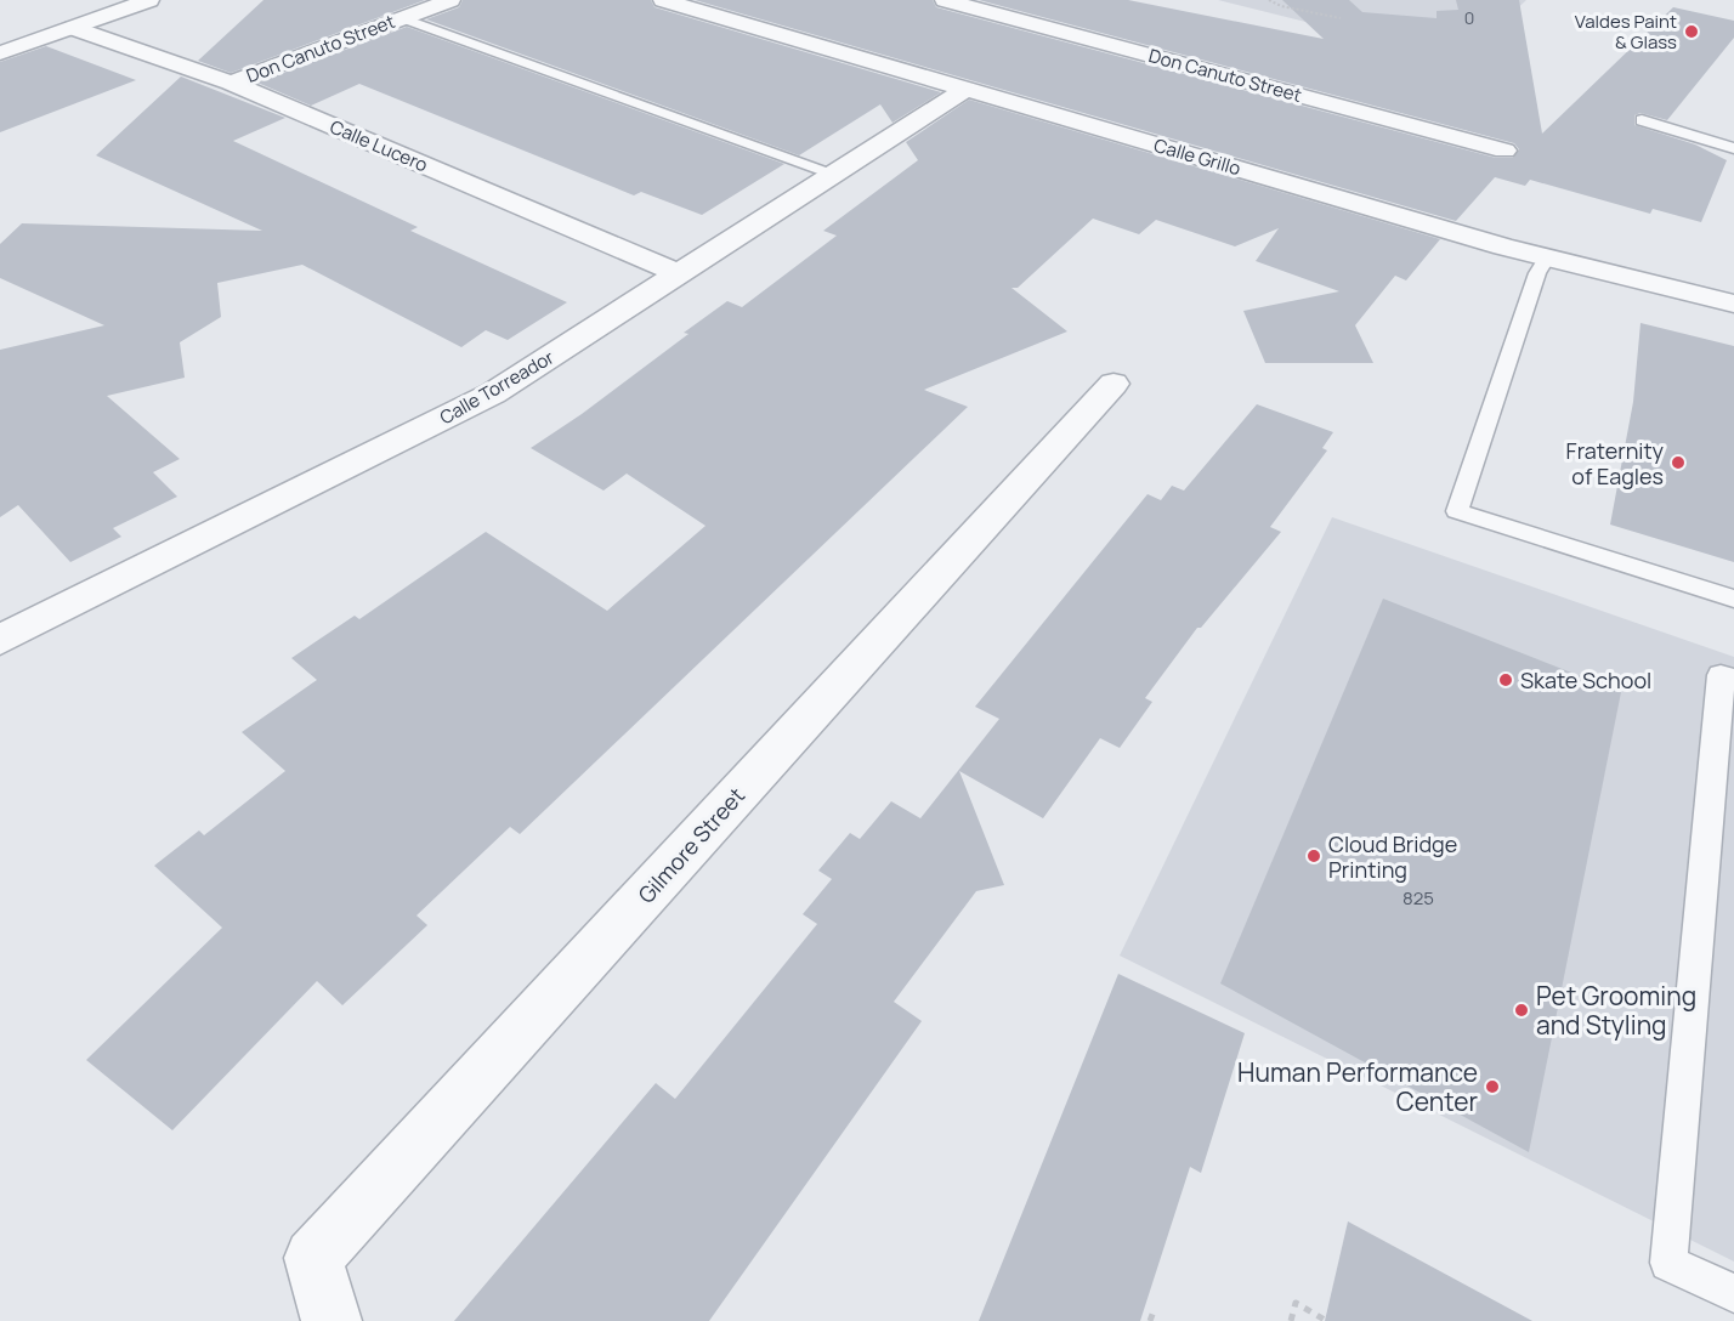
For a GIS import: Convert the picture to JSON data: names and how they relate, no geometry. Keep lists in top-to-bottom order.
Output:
{
  "streets": {
    "street": [
      "Don Canuto Street",
      "Calle Lucero",
      "Calle Grillo",
      "Calle Torreador",
      "Gilmore Street"
    ]
  },
  "crossings": [
    ["Don Canuto Street", "Calle Lucero"],
    ["Calle Lucero", "Calle Torreador"],
    ["Calle Grillo", "Calle Torreador"]
  ],
  "places": [
    "Valdes Paint & Glass",
    "Fraternity of Eagles",
    "Skate School",
    "Cloud Bridge Printing",
    "Pet Grooming and Styling",
    "Human Performance Center"
  ],
  "house_numbers": ["0", "825"]
}
